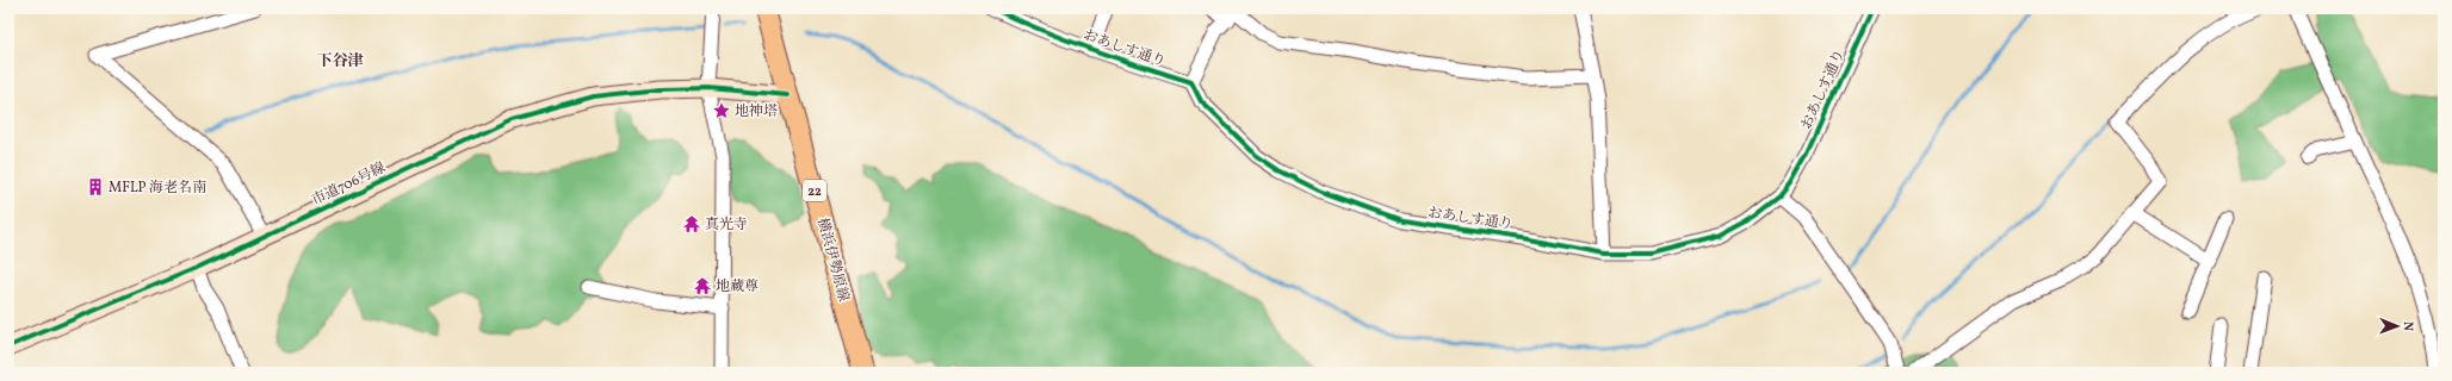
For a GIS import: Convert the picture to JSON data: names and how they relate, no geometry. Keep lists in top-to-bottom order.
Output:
{
  "streets": {
    "main road": ["22", "横浜伊勢原線"],
    "street": ["おあしす通り", "市道706号線"]
  },
  "crossings": [
    ["市道706号線", "横浜伊勢原線"]
  ],
  "districts": ["下谷津"],
  "places": {
    "place": ["地神塔"],
    "building": ["MFLP 海老名南"],
    "temple": ["真光寺", "地蔵尊"]
  },
  "north": "right"
}
